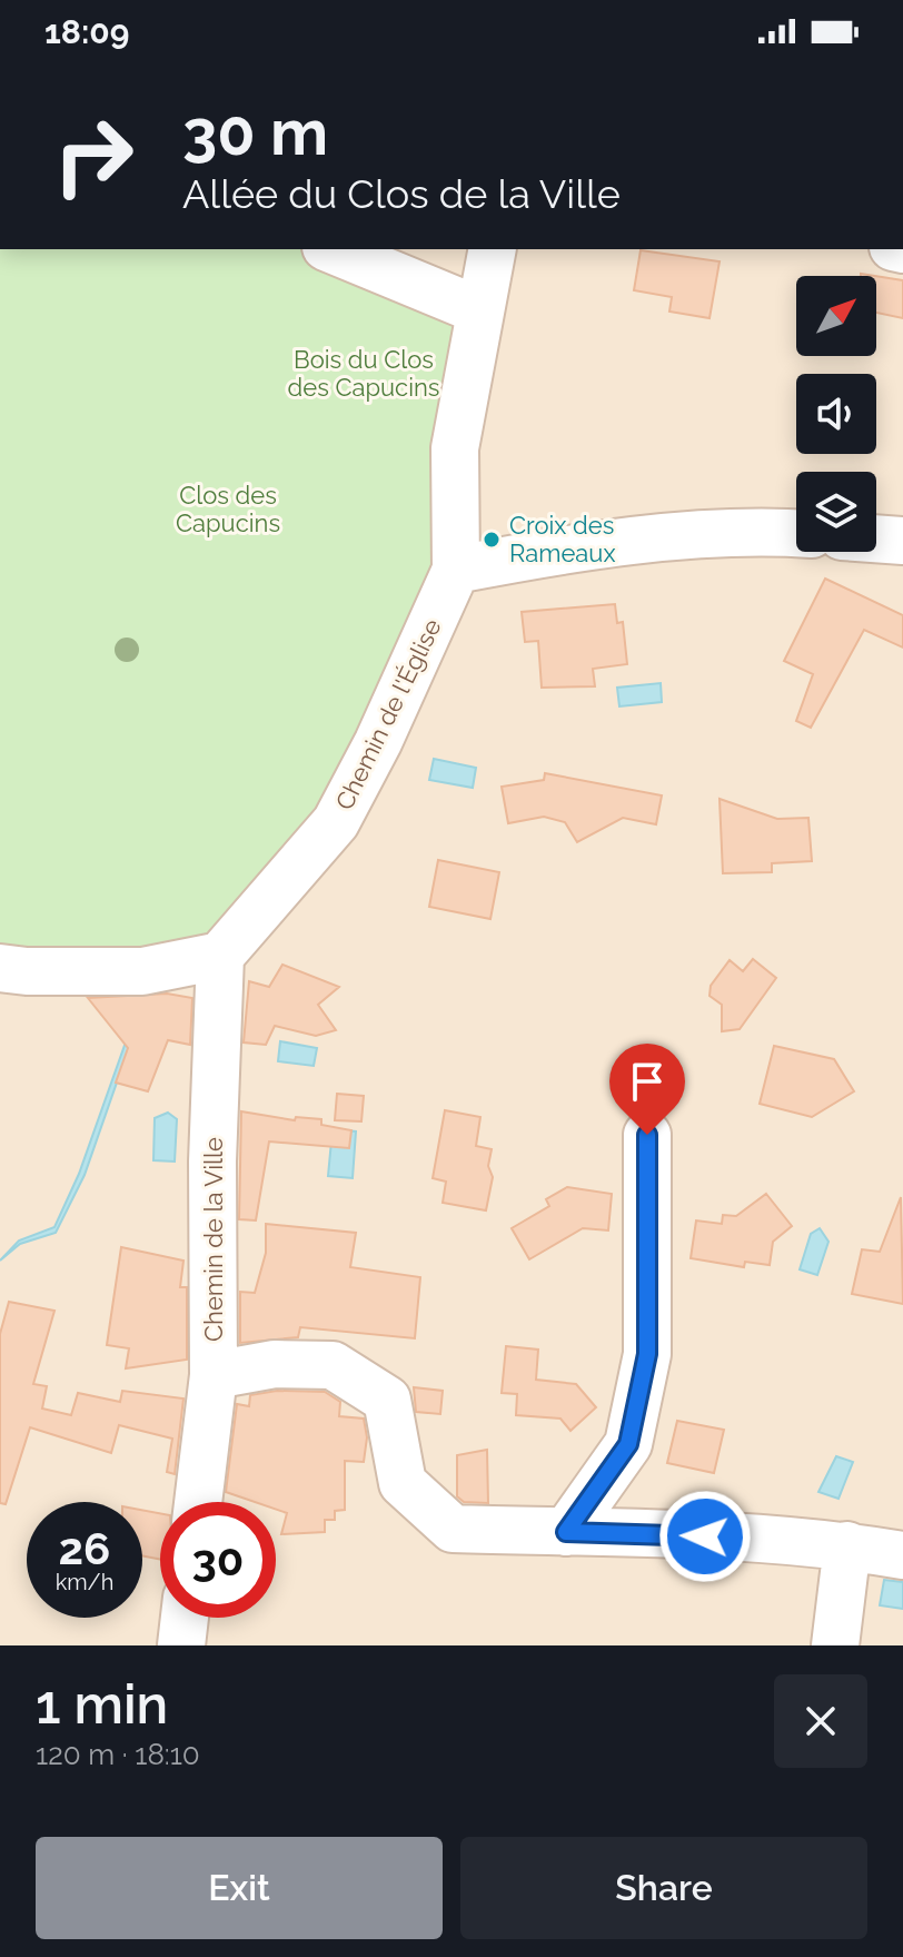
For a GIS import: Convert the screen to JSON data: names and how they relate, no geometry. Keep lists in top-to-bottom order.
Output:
{
  "streets": {
    "street": ["Chemin de l'Église", "Chemin de la Ville"]
  },
  "crossings": [
    ["Chemin de l'Église", "Chemin de la Ville"]
  ],
  "parks": ["Bois du Clos des Capucins", "Clos des Capucins"],
  "places": ["Croix des Rameaux"],
  "north": "top right",
  "page": {
    "status": "18:09",
    "turn": ["30 m", "Allée du Clos de la Ville"],
    "speed": "26 km/h",
    "limit": "30",
    "heading": ["1 min", "120 m · 18:10"],
    "buttons": ["Exit", "Share"]
  }
}
